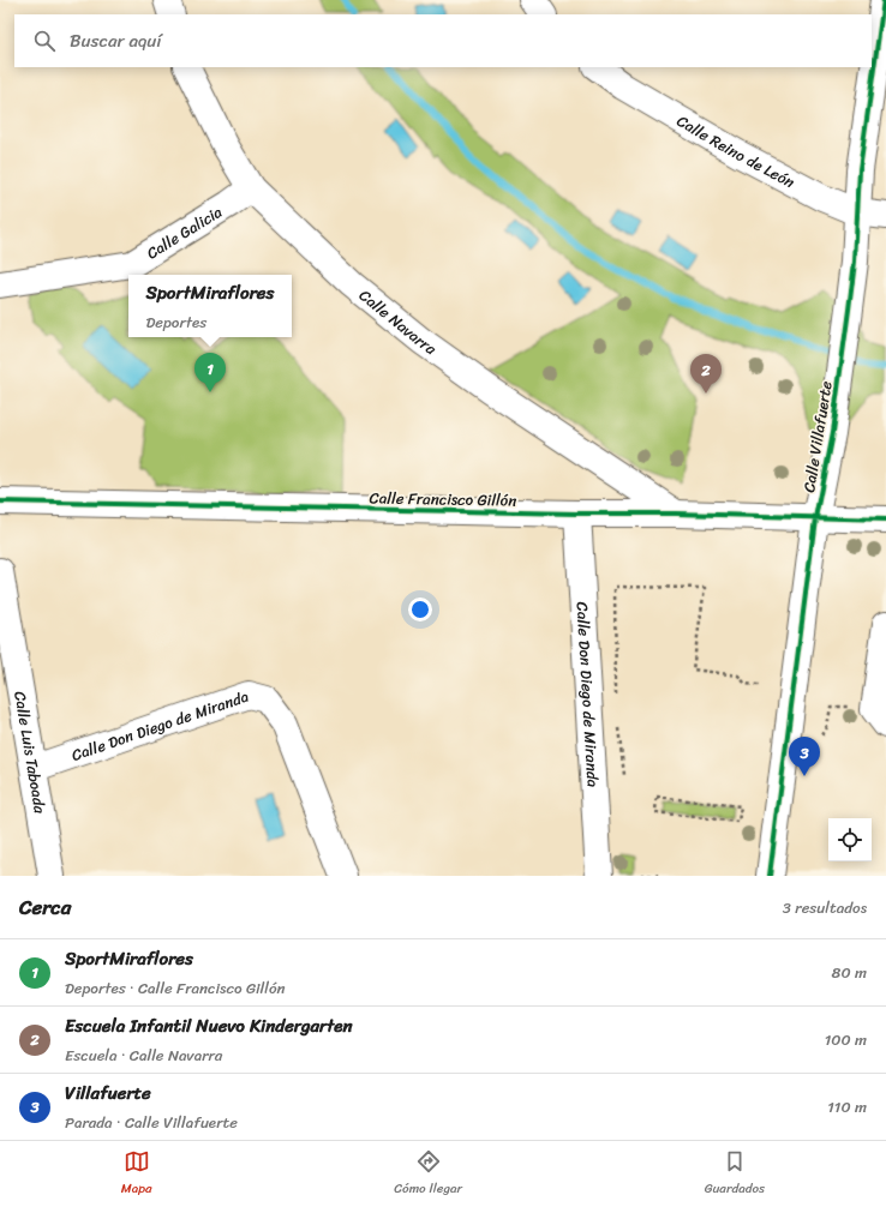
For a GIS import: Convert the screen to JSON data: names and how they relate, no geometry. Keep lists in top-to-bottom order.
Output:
{
  "streets": {
    "street": [
      "Calle Reino de León",
      "Calle Galicia",
      "Calle Navarra",
      "Calle Villafuerte",
      "Calle Francisco Gillón",
      "Calle Don Diego de Miranda",
      "Calle Luis Taboada"
    ]
  },
  "crossings": [
    ["Calle Reino de León", "Calle Villafuerte"],
    ["Calle Galicia", "Calle Navarra"],
    ["Calle Navarra", "Calle Francisco Gillón"],
    ["Calle Villafuerte", "Calle Francisco Gillón"],
    ["Calle Francisco Gillón", "Calle Don Diego de Miranda"],
    ["Calle Don Diego de Miranda", "Calle Luis Taboada"]
  ],
  "page": {
    "search": "Buscar aquí",
    "popup": ["SportMiraflores", "Deportes"],
    "pins": ["1", "2", "3"],
    "heading": ["Cerca", "3 resultados"],
    "list": [
      {
        "mark": "1",
        "name": "SportMiraflores",
        "note": "Deportes · Calle Francisco Gillón",
        "value": "80 m"
      },
      {
        "mark": "2",
        "name": "Escuela Infantil Nuevo Kindergarten",
        "note": "Escuela · Calle Navarra",
        "value": "100 m"
      },
      {
        "mark": "3",
        "name": "Villafuerte",
        "note": "Parada · Calle Villafuerte",
        "value": "110 m"
      }
    ],
    "nav": ["Mapa", "Cómo llegar", "Guardados"]
  }
}
